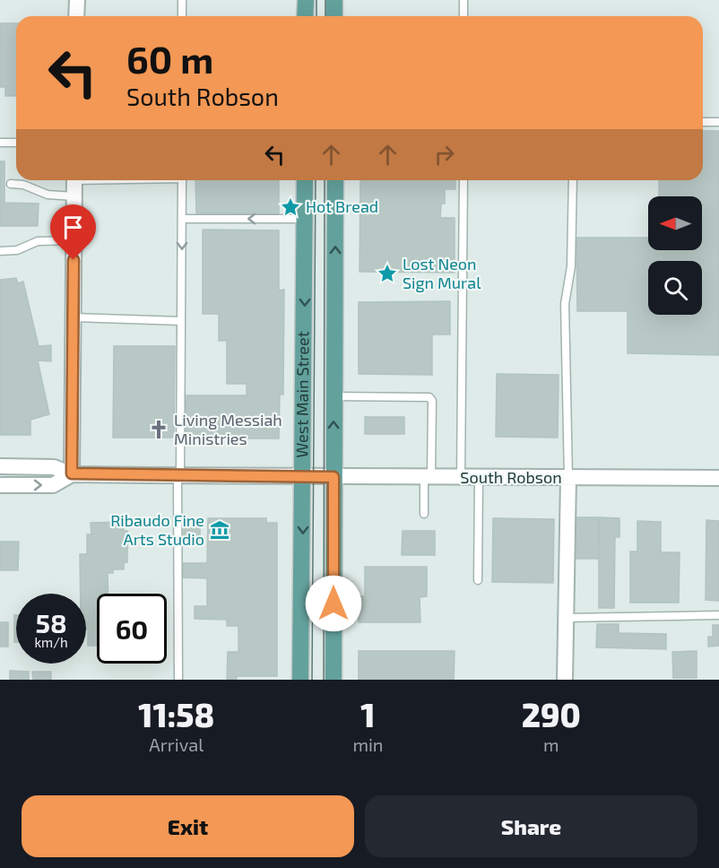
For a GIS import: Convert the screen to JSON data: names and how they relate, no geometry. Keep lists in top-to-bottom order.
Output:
{
  "streets": {
    "main road": ["West Main Street"],
    "street": ["South Robson"]
  },
  "crossings": [
    ["West Main Street", "South Robson"]
  ],
  "places": {
    "place": ["Hot Bread", "Lost Neon Sign Mural"],
    "church": ["Living Messiah Ministries"],
    "museum": ["Ribaudo Fine Arts Studio"]
  },
  "north": "left",
  "page": {
    "turn": ["60 m", "South Robson"],
    "speed": "58 km/h",
    "limit": "60",
    "eta": [
      "11:58",
      "Arrival",
      "1",
      "min",
      "290",
      "m"
    ],
    "buttons": ["Exit", "Share"]
  }
}
